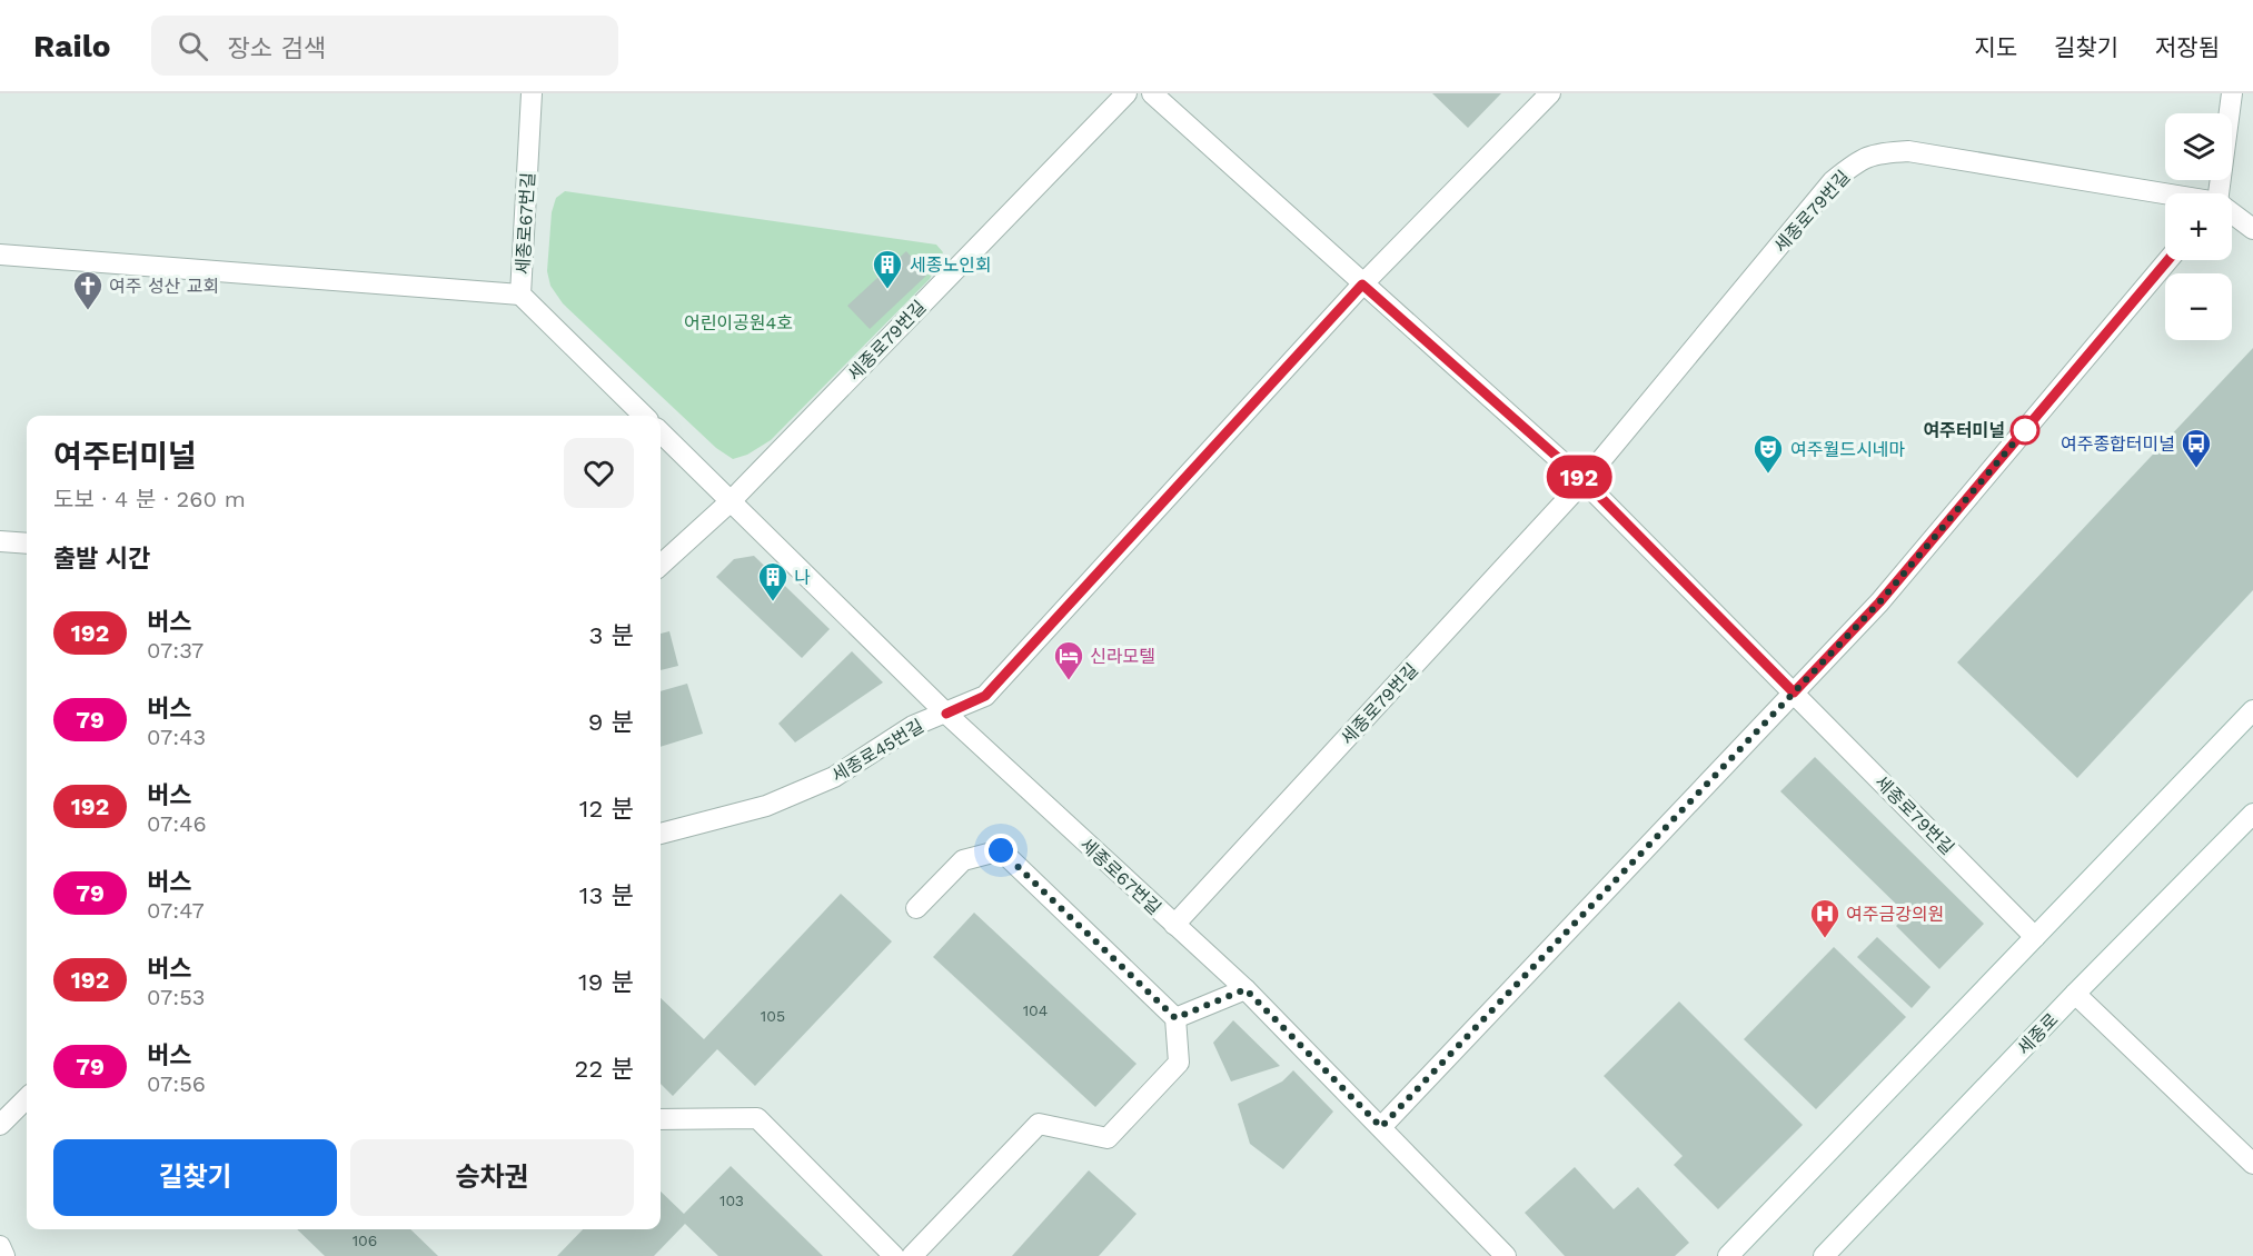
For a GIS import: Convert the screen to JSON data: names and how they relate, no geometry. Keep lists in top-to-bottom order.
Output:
{
  "streets": {
    "street": [
      "세종로79번길",
      "세종로67번길",
      "세종로45번길",
      "세종로"
    ]
  },
  "crossings": [
    ["세종로79번길", "세종로67번길"],
    ["세종로67번길", "세종로45번길"]
  ],
  "parks": ["어린이공원4호"],
  "places": {
    "building": ["세종노인회", "나"],
    "church": ["여주 성산 교회"],
    "other": ["여주터미널"],
    "bus stop": ["여주종합터미널"],
    "theatre": ["여주월드시네마"],
    "hotel": ["신라모텔"],
    "hospital": ["여주금강의원"]
  },
  "lines": ["bus line 192"],
  "house_numbers": [
    "104",
    "105",
    "103",
    "106"
  ],
  "page": {
    "header": "Railo",
    "search": "장소 검색",
    "nav": ["지도", "길찾기", "저장됨"],
    "on_map": "192",
    "map_buttons": ["+", "−"],
    "heading": [
      ["여주터미널", "도보 · 4 분 · 260 m"],
      "출발 시간"
    ],
    "list": [
      {
        "mark": "192",
        "name": "버스",
        "note": "07:37",
        "value": "3 분"
      },
      {
        "mark": "79",
        "name": "버스",
        "note": "07:43",
        "value": "9 분"
      },
      {
        "mark": "192",
        "name": "버스",
        "note": "07:46",
        "value": "12 분"
      },
      {
        "mark": "79",
        "name": "버스",
        "note": "07:47",
        "value": "13 분"
      },
      {
        "mark": "192",
        "name": "버스",
        "note": "07:53",
        "value": "19 분"
      },
      {
        "mark": "79",
        "name": "버스",
        "note": "07:56",
        "value": "22 분"
      }
    ],
    "buttons": ["길찾기", "승차권"]
  }
}
